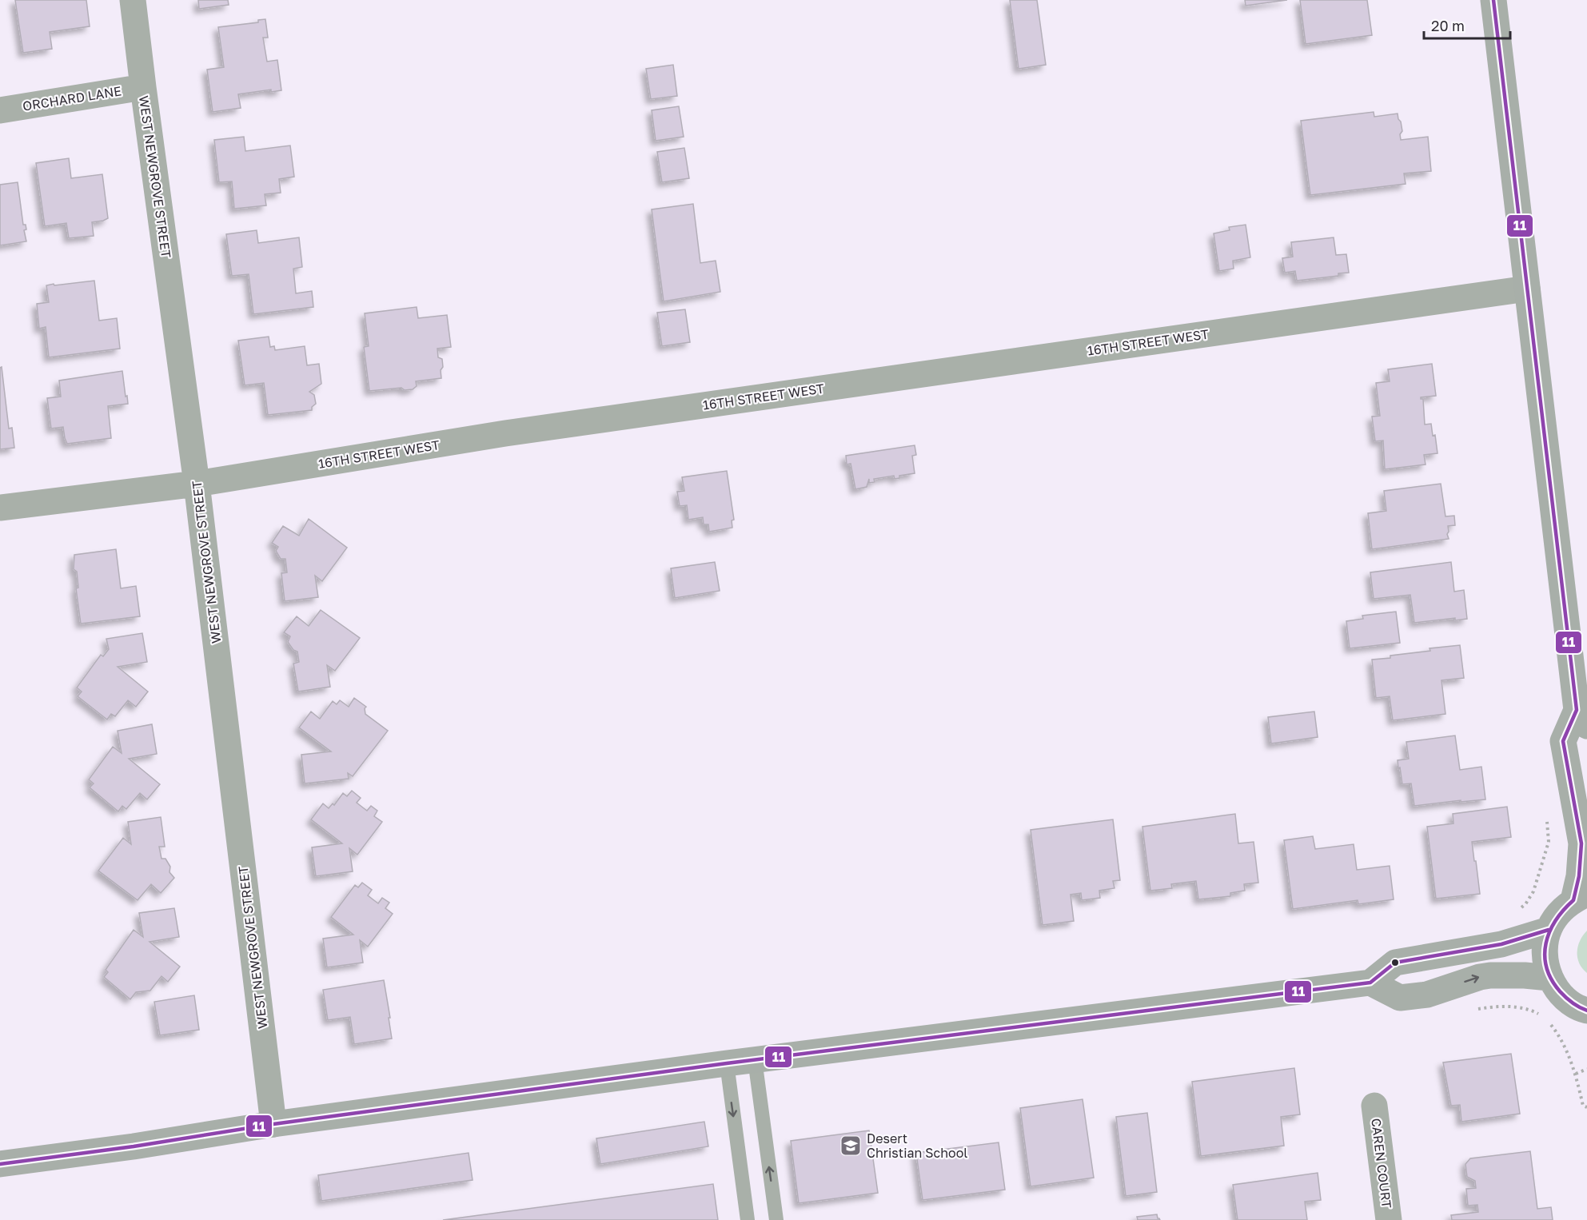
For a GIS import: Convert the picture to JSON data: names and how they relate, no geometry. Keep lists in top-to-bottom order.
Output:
{
  "streets": {
    "street": [
      "ORCHARD LANE",
      "WEST NEWGROVE STREET",
      "16TH STREET WEST",
      "CAREN COURT"
    ]
  },
  "crossings": [
    ["ORCHARD LANE", "WEST NEWGROVE STREET"],
    ["WEST NEWGROVE STREET", "16TH STREET WEST"]
  ],
  "places": {
    "school or university": ["Desert Christian School"]
  },
  "lines": ["transit line 11"],
  "scale_bar": "20 m"
}
